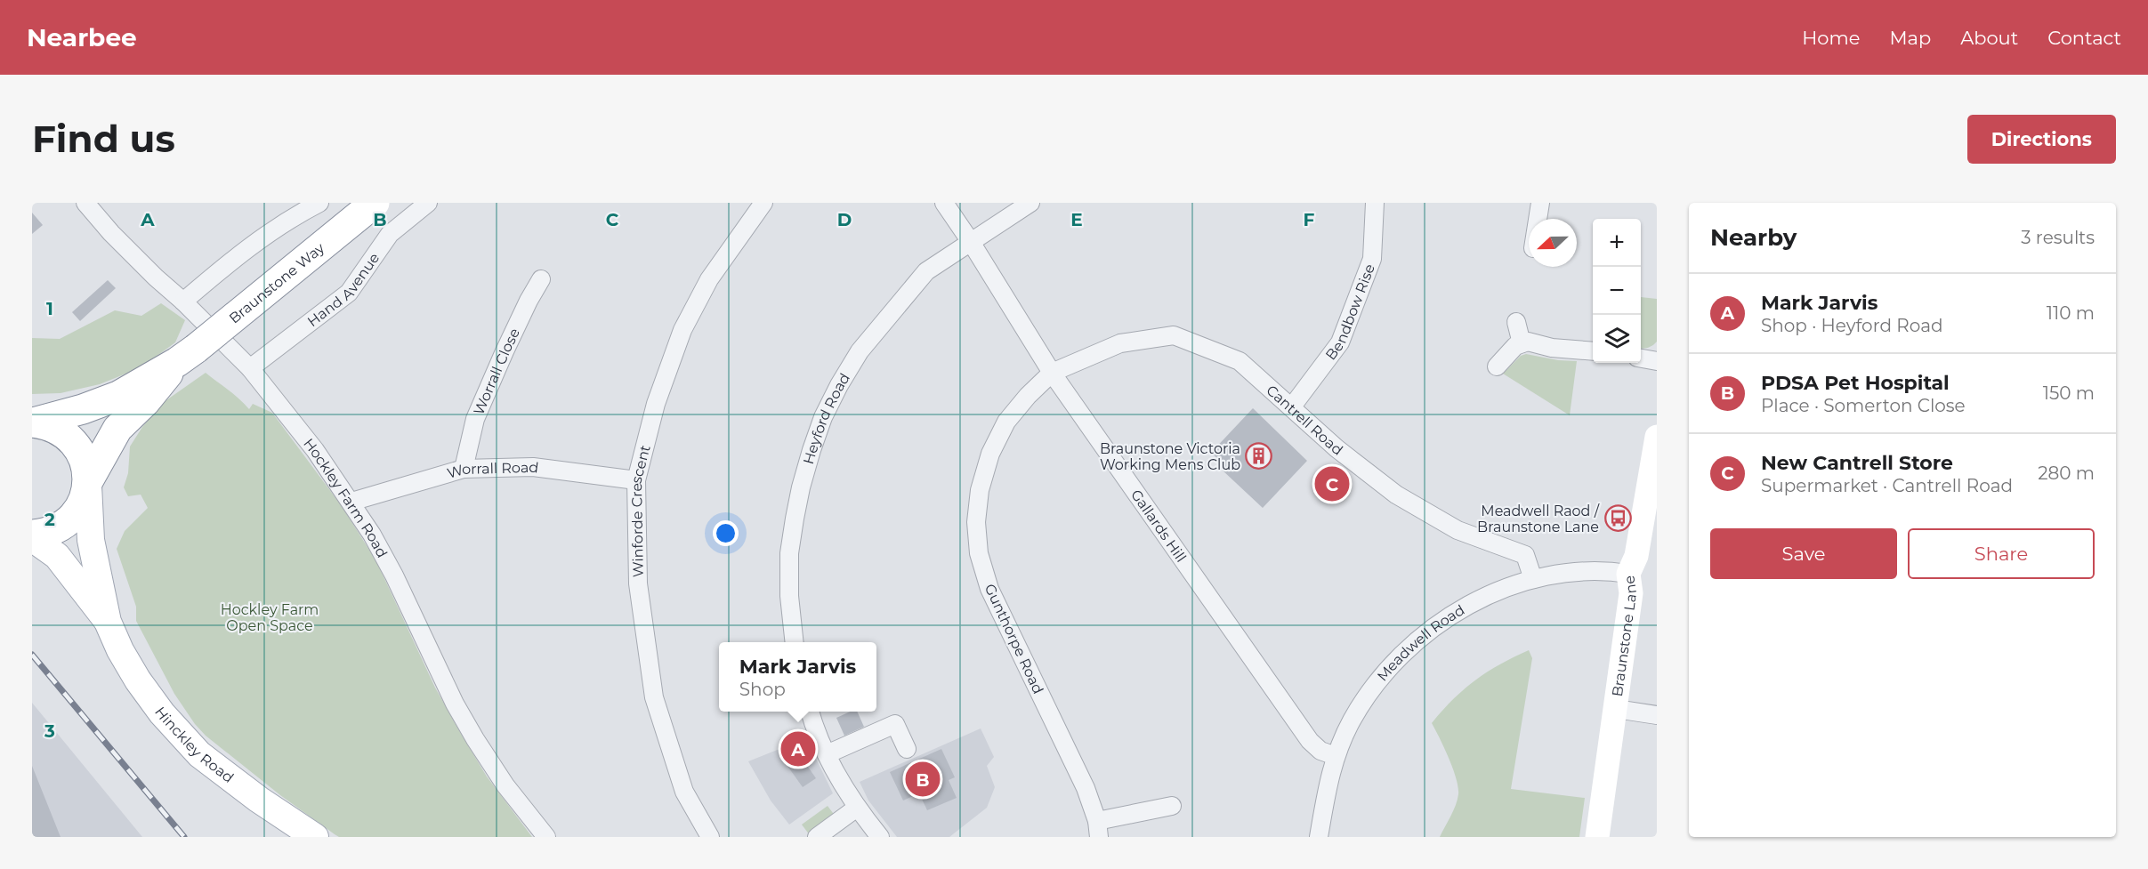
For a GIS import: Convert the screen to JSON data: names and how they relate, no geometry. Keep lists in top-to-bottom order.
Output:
{
  "streets": {
    "highway": ["Braunstone Way"],
    "main road": ["Hinckley Road"],
    "street": [
      "Hand Avenue",
      "Bendbow Rise",
      "Worrall Close",
      "Cantrell Road",
      "Heyford Road",
      "Worrall Road",
      "Hockley Farm Road",
      "Winforde Crescent",
      "Gallards Hill",
      "Braunstone Lane",
      "Gunthorpe Road",
      "Meadwell Road"
    ]
  },
  "crossings": [
    ["Braunstone Way", "Hinckley Road"],
    ["Hand Avenue", "Hockley Farm Road"],
    ["Bendbow Rise", "Cantrell Road"],
    ["Worrall Close", "Worrall Road"],
    ["Cantrell Road", "Gallards Hill"],
    ["Cantrell Road", "Gunthorpe Road"],
    ["Cantrell Road", "Meadwell Road"],
    ["Heyford Road", "Gallards Hill"],
    ["Worrall Road", "Hockley Farm Road"],
    ["Worrall Road", "Winforde Crescent"],
    ["Gallards Hill", "Gunthorpe Road"],
    ["Gallards Hill", "Meadwell Road"],
    ["Braunstone Lane", "Meadwell Road"]
  ],
  "parks": ["Hockley Farm Open Space"],
  "places": {
    "building": ["Braunstone Victoria Working Mens Club"],
    "bus stop": ["Meadwell Raod / Braunstone Lane"]
  },
  "north": "left",
  "page": {
    "header": "Nearbee",
    "nav": [
      "Home",
      "Map",
      "About",
      "Contact"
    ],
    "buttons": [
      "Directions",
      ["Save", "Share"]
    ],
    "title": "Find us",
    "heading": ["Nearby", "3 results"],
    "map_buttons": ["+", "−"],
    "list": [
      {
        "mark": "A",
        "name": "Mark Jarvis",
        "note": "Shop · Heyford Road",
        "value": "110 m"
      },
      {
        "mark": "B",
        "name": "PDSA Pet Hospital",
        "note": "Place · Somerton Close",
        "value": "150 m"
      },
      {
        "mark": "C",
        "name": "New Cantrell Store",
        "note": "Supermarket · Cantrell Road",
        "value": "280 m"
      }
    ],
    "pins": ["C", "A", "B"],
    "popup": ["Mark Jarvis", "Shop"]
  },
  "grid": {
    "columns": [
      "A",
      "B",
      "C",
      "D",
      "E",
      "F"
    ],
    "rows": ["1", "2", "3"]
  }
}
